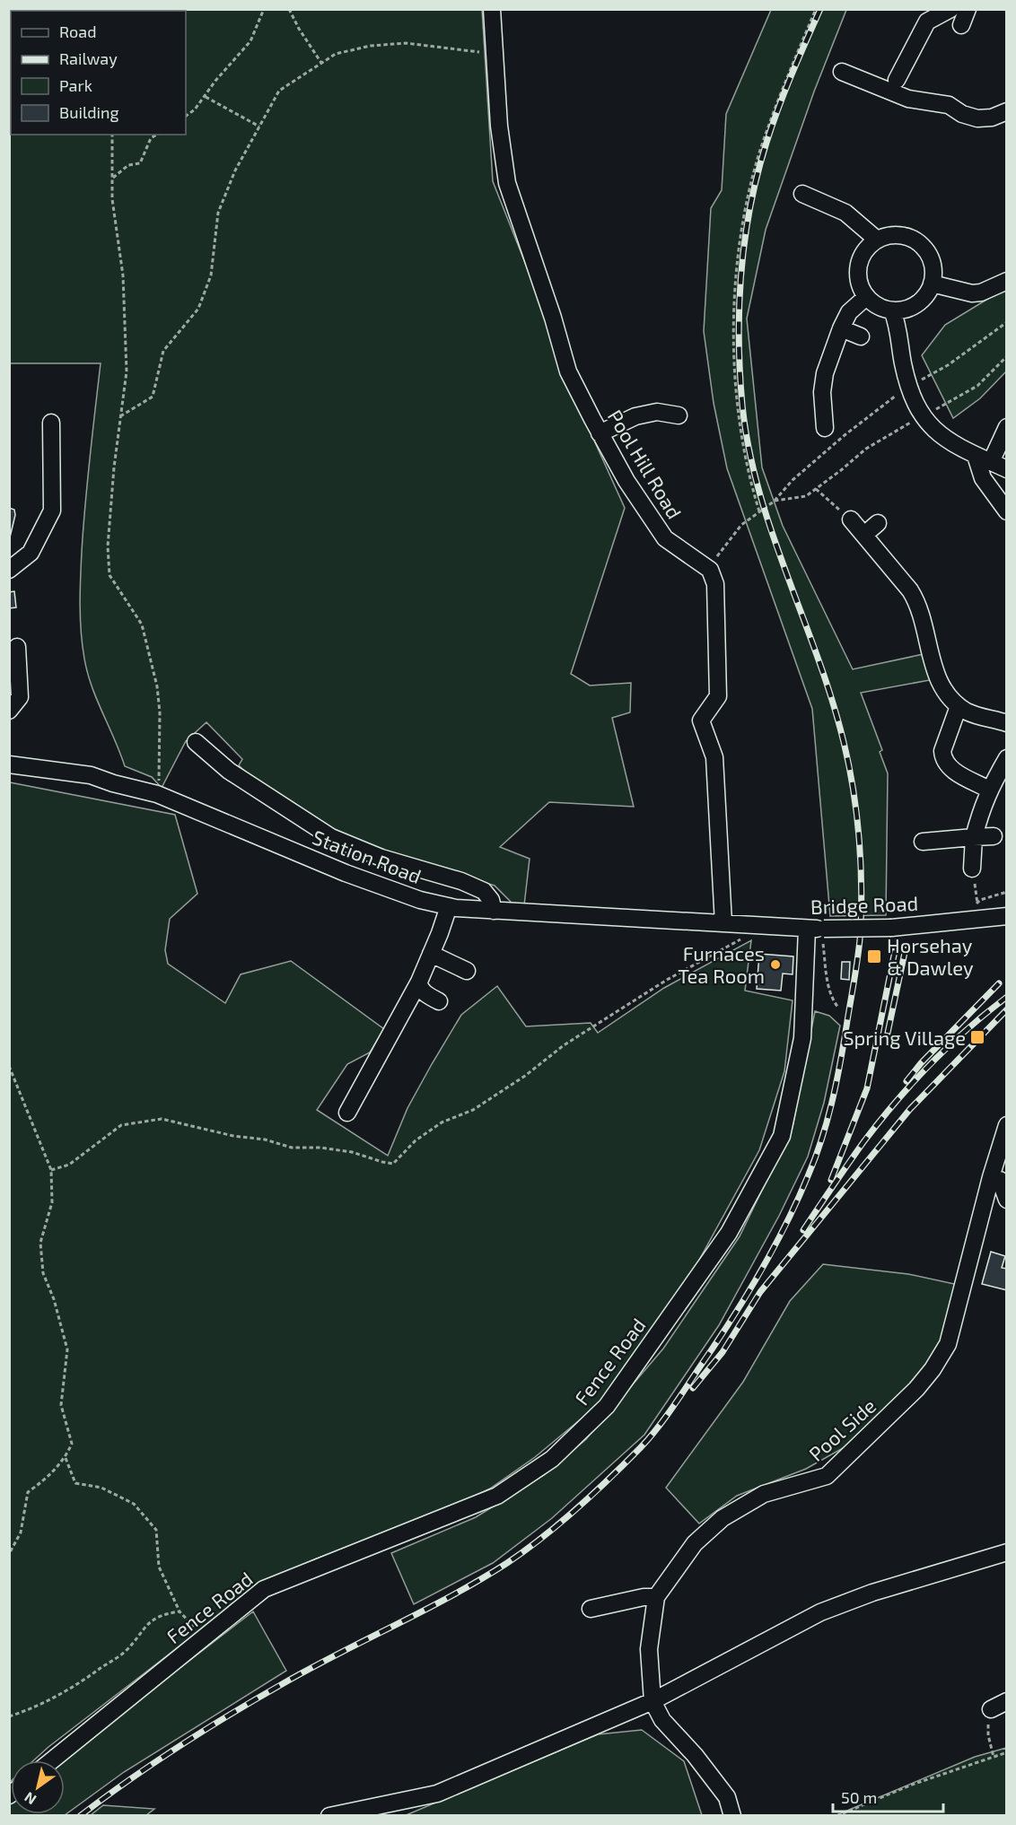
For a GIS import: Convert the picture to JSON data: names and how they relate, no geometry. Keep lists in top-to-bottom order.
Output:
{
  "streets": {
    "street": [
      "Pool Hill Road",
      "Station Road",
      "Bridge Road",
      "Fence Road",
      "Pool Side"
    ]
  },
  "crossings": [
    ["Station Road", "Bridge Road"],
    ["Bridge Road", "Fence Road"]
  ],
  "places": {
    "transit": ["Horsehay & Dawley", "Spring Village"],
    "other": ["Furnaces Tea Room"]
  },
  "legend": [
    "Road",
    "Railway",
    "Park",
    "Building"
  ],
  "scale_bar": "50 m",
  "north": "bottom left"
}
